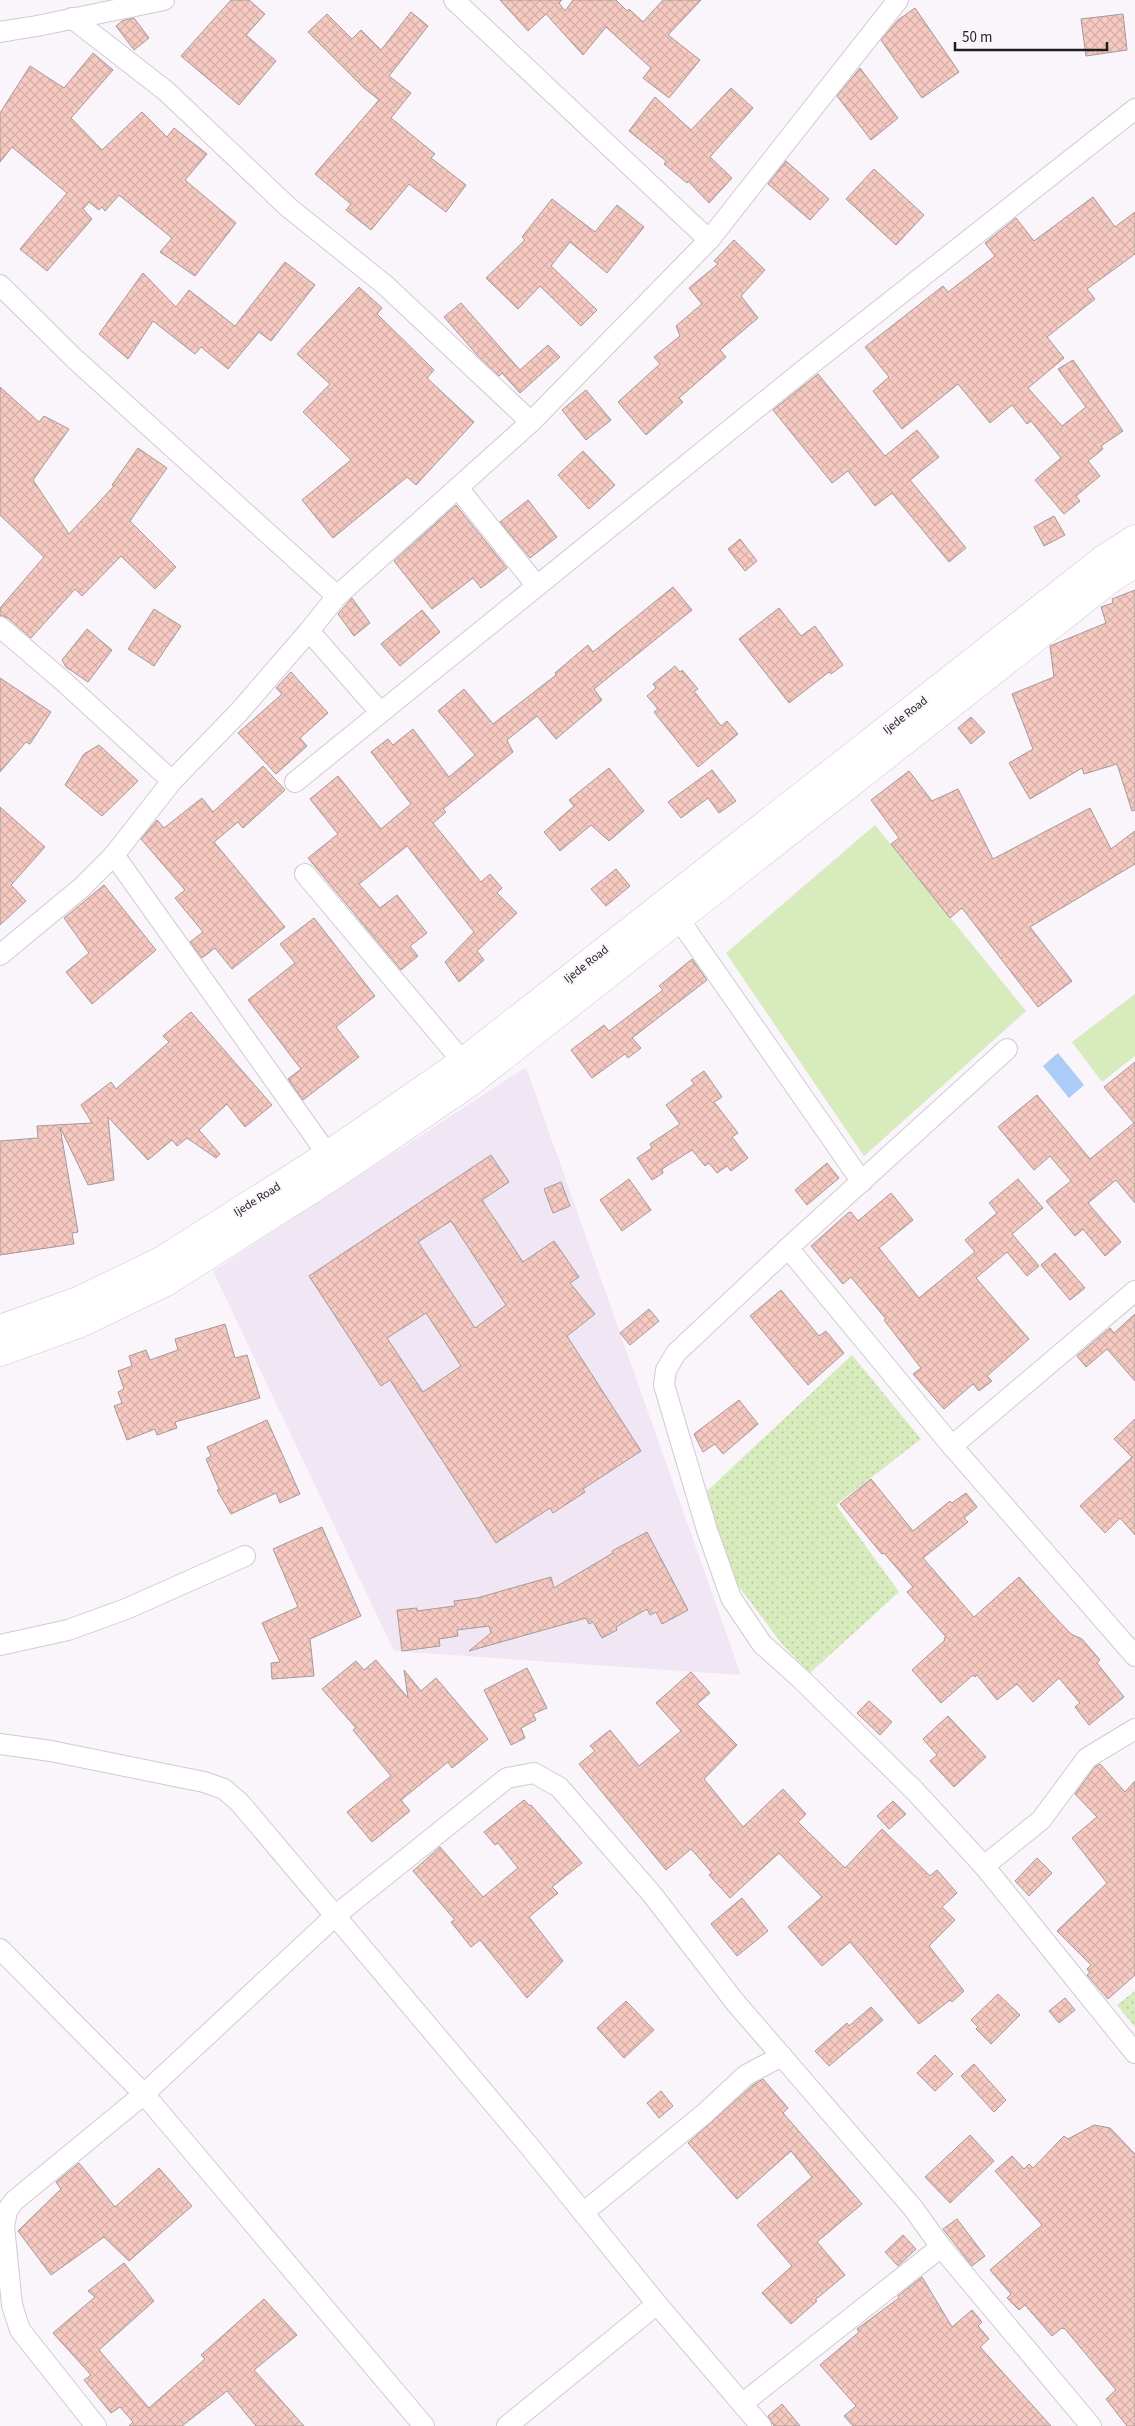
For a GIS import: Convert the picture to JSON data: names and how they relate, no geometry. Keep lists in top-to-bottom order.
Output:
{
  "streets": {
    "main road": ["Ijede Road"]
  },
  "scale_bar": "50 m"
}
